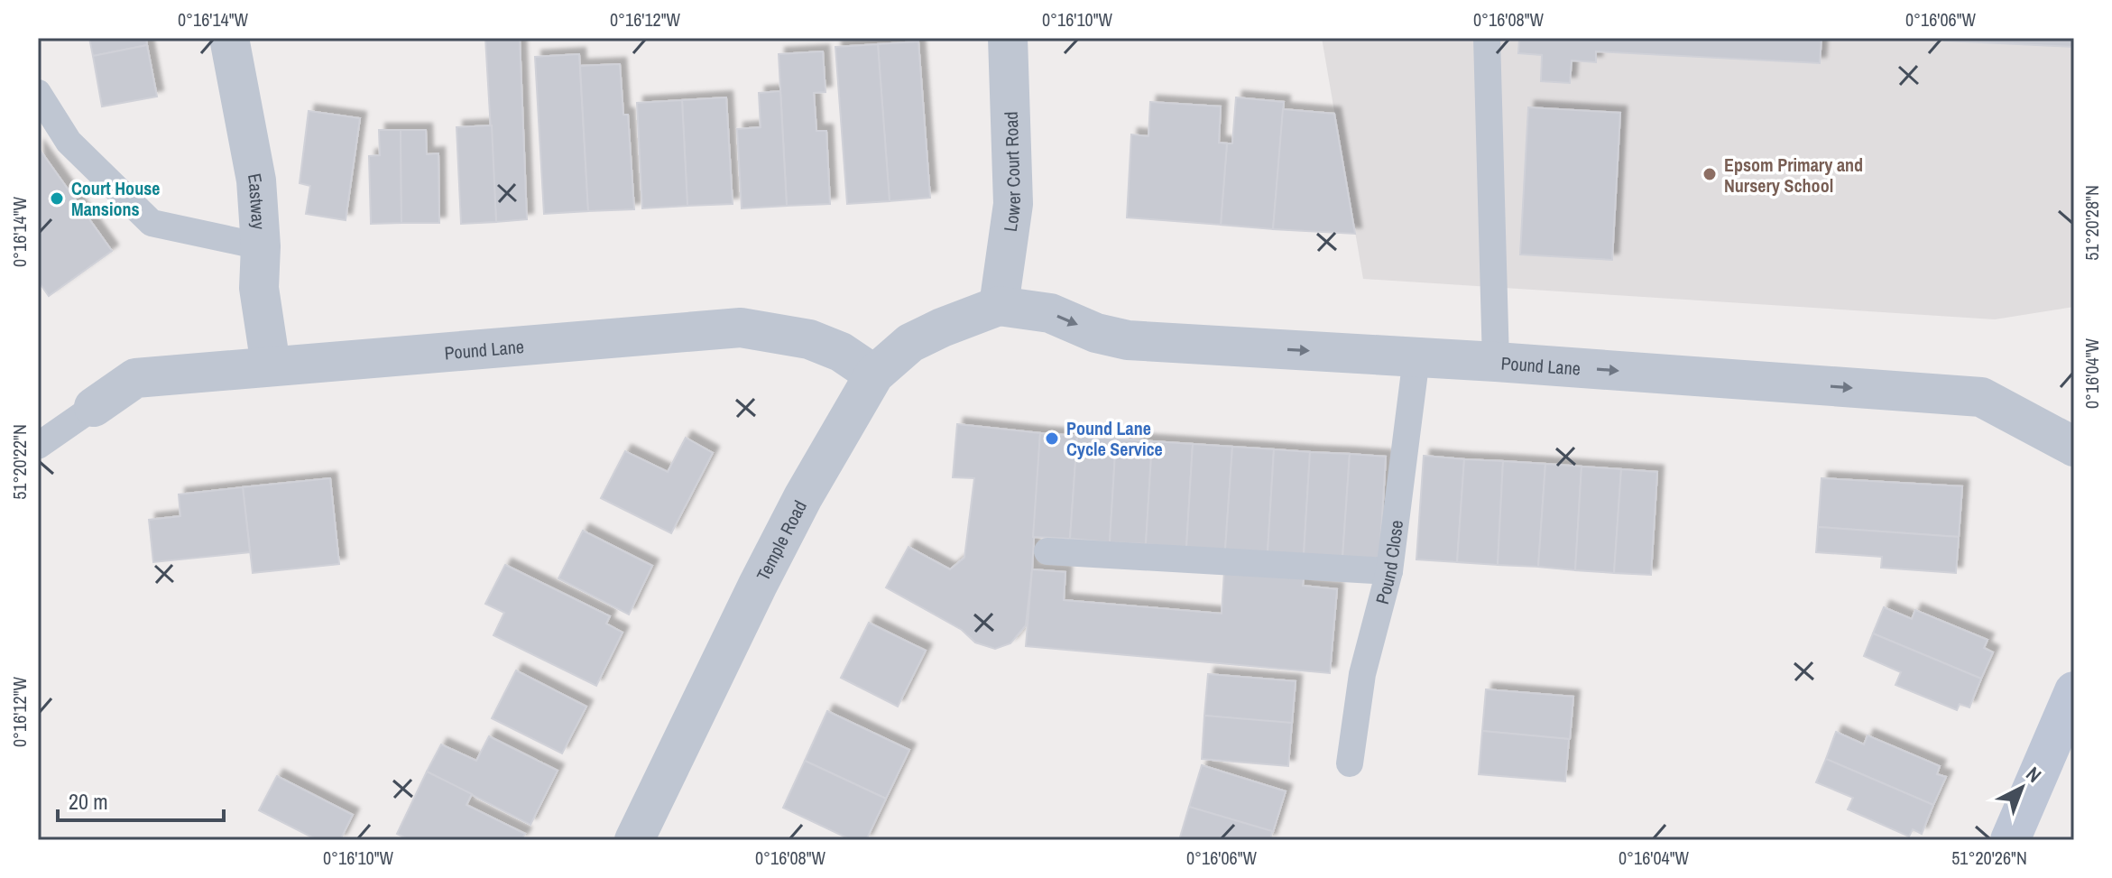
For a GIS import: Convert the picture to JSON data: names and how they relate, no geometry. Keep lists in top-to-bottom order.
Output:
{
  "streets": {
    "street": [
      "Lower Court Road",
      "Eastway",
      "Pound Lane",
      "Temple Road"
    ],
    "lane": ["Pound Close"]
  },
  "crossings": [
    ["Lower Court Road", "Pound Lane"],
    ["Lower Court Road", "Temple Road"],
    ["Eastway", "Pound Lane"],
    ["Pound Lane", "Temple Road"],
    ["Pound Lane", "Pound Close"]
  ],
  "one_way": ["Pound Lane"],
  "places": ["Epsom Primary and Nursery School", "Court House Mansions", "Pound Lane Cycle Service"],
  "scale_bar": "20 m",
  "north": "top right",
  "coordinates": [
    "0°16'14\"W",
    "0°16'12\"W",
    "0°16'10\"W",
    "0°16'08\"W",
    "0°16'06\"W",
    "51°20'28\"N",
    "0°16'04\"W",
    "51°20'22\"N",
    "51°20'26\"N"
  ]
}
